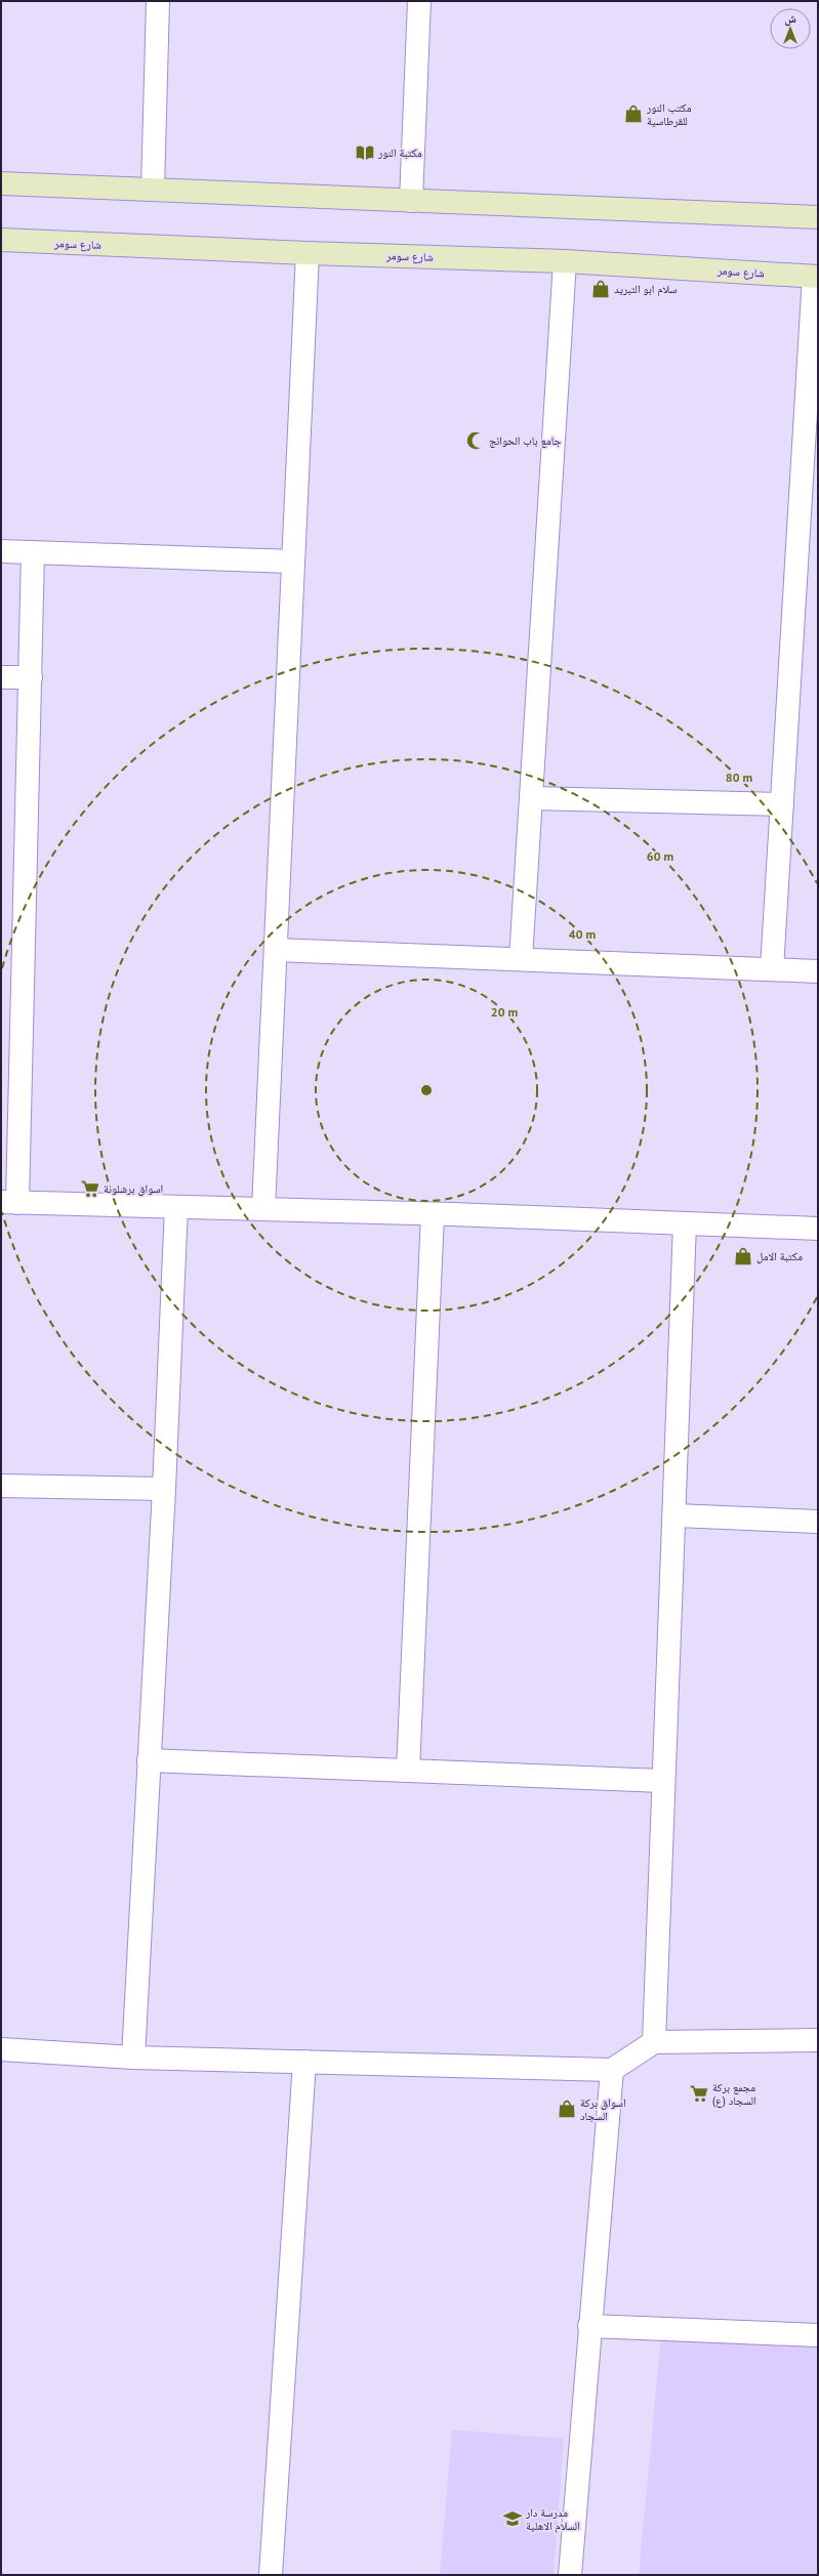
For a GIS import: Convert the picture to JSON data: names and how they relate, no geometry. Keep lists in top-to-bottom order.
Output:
{
  "streets": {
    "main road": ["شارع سومر"]
  },
  "places": {
    "shop": [
      "مكتب النور للقرطاسية",
      "سلام ابو التبريد",
      "مكتبة الامل",
      "اسواق بركة السجاد"
    ],
    "library": ["مكتبة النور"],
    "mosque": ["جامع باب الحوائج"],
    "supermarket": ["اسواق برشلونة", "مجمع بركة السجاد (ع)"],
    "school or university": ["مدرسة دار السلام الاهلية"]
  },
  "north": "top",
  "rings": [
    "80 m",
    "60 m",
    "40 m",
    "20 m"
  ]
}
